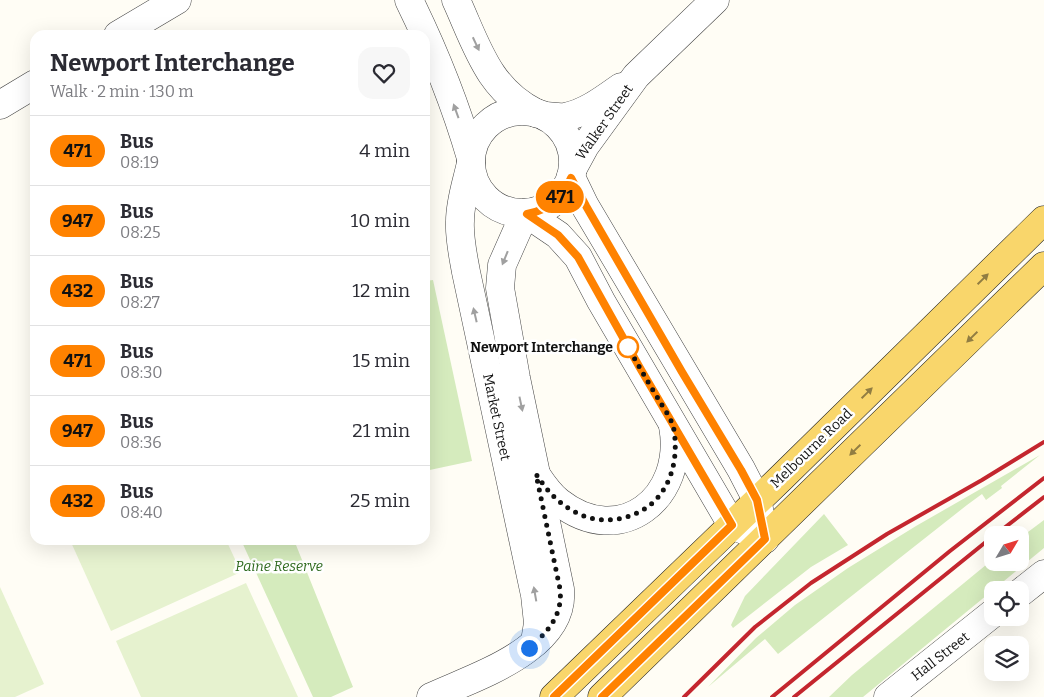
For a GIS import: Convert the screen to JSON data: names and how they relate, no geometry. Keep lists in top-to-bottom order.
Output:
{
  "streets": {
    "main road": ["Melbourne Road"],
    "street": ["Walker Street", "Market Street", "Hall Street"]
  },
  "crossings": [
    ["Walker Street", "Market Street"]
  ],
  "parks": ["Paine Reserve"],
  "places": ["Newport Interchange"],
  "lines": ["bus line 471"],
  "north": "top right",
  "page": {
    "on_map": "471",
    "heading": ["Newport Interchange", "Walk · 2 min · 130 m"],
    "list": [
      {
        "mark": "471",
        "name": "Bus",
        "note": "08:19",
        "value": "4 min"
      },
      {
        "mark": "947",
        "name": "Bus",
        "note": "08:25",
        "value": "10 min"
      },
      {
        "mark": "432",
        "name": "Bus",
        "note": "08:27",
        "value": "12 min"
      },
      {
        "mark": "471",
        "name": "Bus",
        "note": "08:30",
        "value": "15 min"
      },
      {
        "mark": "947",
        "name": "Bus",
        "note": "08:36",
        "value": "21 min"
      },
      {
        "mark": "432",
        "name": "Bus",
        "note": "08:40",
        "value": "25 min"
      }
    ]
  }
}
